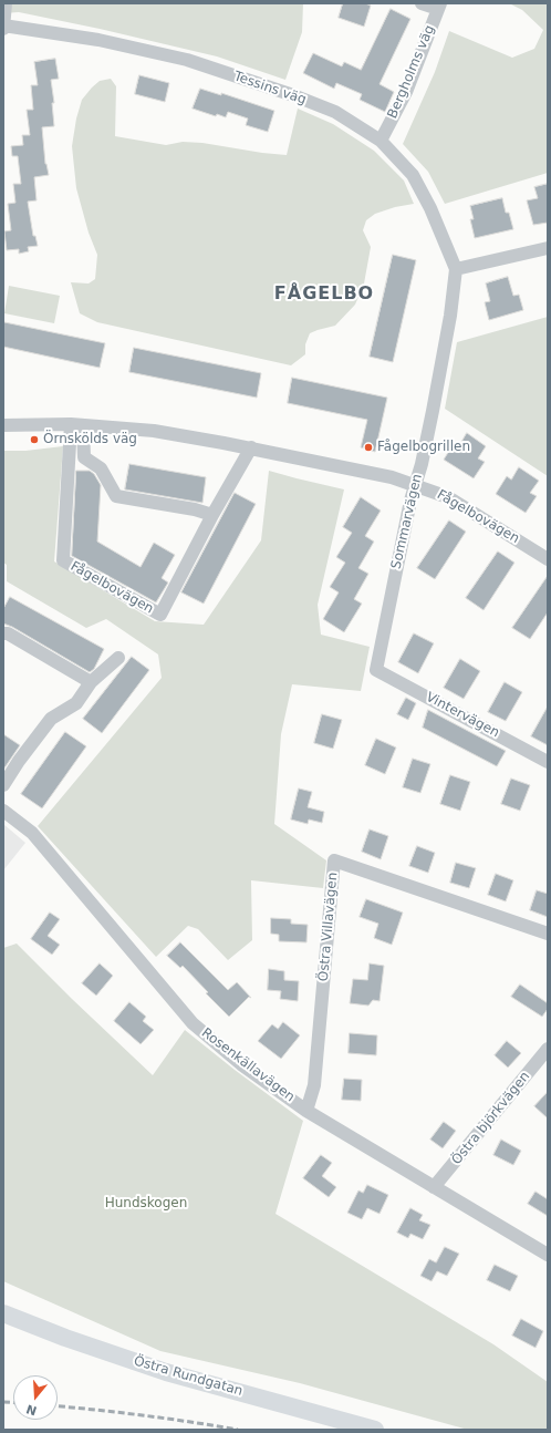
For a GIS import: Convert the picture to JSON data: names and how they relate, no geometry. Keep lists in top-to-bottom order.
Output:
{
  "streets": {
    "main road": ["Östra Rundgatan"],
    "street": [
      "Bergholms väg",
      "Tessins väg",
      "Fågelbovägen",
      "Sommarvägen",
      "Vintervägen",
      "Östra Villavägen",
      "Rosenkällavägen",
      "Östra björkvägen"
    ]
  },
  "crossings": [
    ["Bergholms väg", "Tessins väg"],
    ["Tessins väg", "Sommarvägen"],
    ["Fågelbovägen", "Sommarvägen"],
    ["Sommarvägen", "Vintervägen"],
    ["Östra Villavägen", "Rosenkällavägen"],
    ["Rosenkällavägen", "Östra björkvägen"]
  ],
  "districts": ["FÅGELBO"],
  "parks": ["Hundskogen"],
  "places": ["Örnskölds väg", "Fågelbogrillen"],
  "north": "bottom"
}
